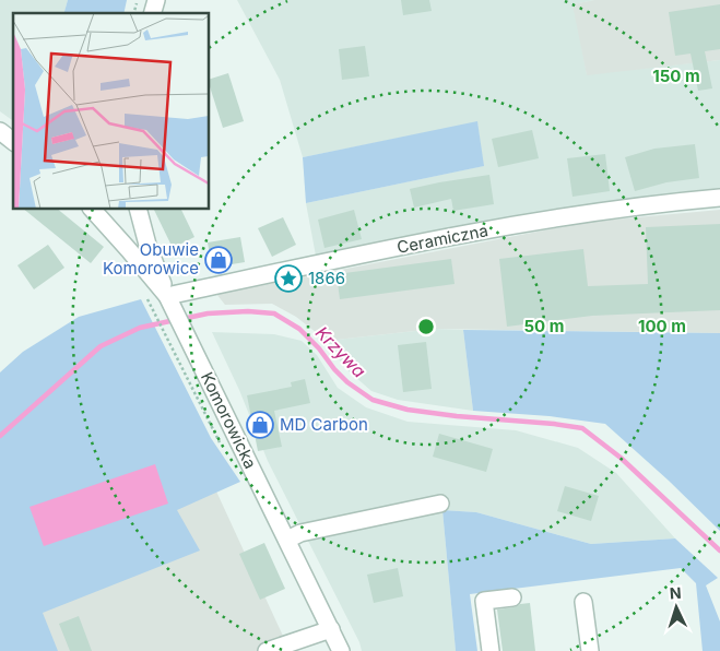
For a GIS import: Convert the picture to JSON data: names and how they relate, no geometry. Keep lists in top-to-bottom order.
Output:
{
  "streets": {
    "street": ["Ceramiczna", "Komorowicka"]
  },
  "crossings": [
    ["Ceramiczna", "Komorowicka"]
  ],
  "water": ["Krzywa"],
  "places": {
    "shop": ["Obuwie Komorowice", "MD Carbon"],
    "place": ["1866"]
  },
  "north": "top",
  "rings": ["150 m", "50 m", "100 m"]
}
